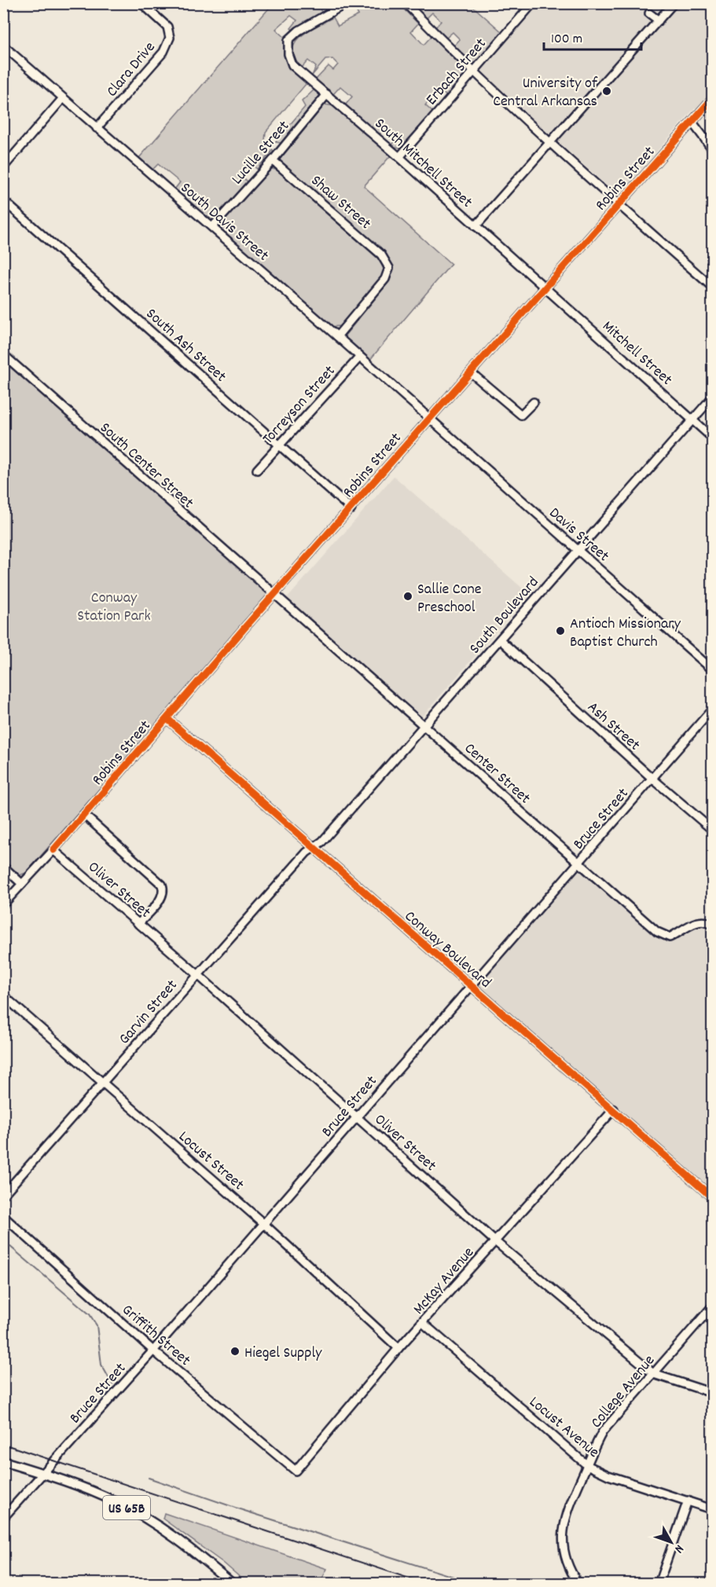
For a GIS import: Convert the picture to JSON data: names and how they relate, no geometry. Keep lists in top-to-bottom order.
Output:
{
  "streets": {
    "main road": ["US 65B"],
    "street": [
      "Clara Drive",
      "Erbach Street",
      "Lucille Street",
      "South Mitchell Street",
      "Robins Street",
      "Shaw Street",
      "South Davis Street",
      "South Ash Street",
      "Mitchell Street",
      "Torreyson Street",
      "South Center Street",
      "Davis Street",
      "South Boulevard",
      "Ash Street",
      "Center Street",
      "Bruce Street",
      "Oliver Street",
      "Conway Boulevard",
      "Garvin Street",
      "Locust Street",
      "McKay Avenue",
      "Griffith Street",
      "College Avenue",
      "Locust Avenue"
    ]
  },
  "crossings": [
    ["Clara Drive", "South Davis Street"],
    ["Erbach Street", "South Mitchell Street"],
    ["Lucille Street", "South Mitchell Street"],
    ["Lucille Street", "Shaw Street"],
    ["Lucille Street", "South Davis Street"],
    ["South Mitchell Street", "Robins Street"],
    ["South Mitchell Street", "Mitchell Street"],
    ["Robins Street", "South Davis Street"],
    ["Robins Street", "South Ash Street"],
    ["Robins Street", "Mitchell Street"],
    ["Robins Street", "South Center Street"],
    ["Robins Street", "Davis Street"],
    ["Robins Street", "Center Street"],
    ["Robins Street", "Oliver Street"],
    ["Robins Street", "Conway Boulevard"],
    ["Shaw Street", "South Davis Street"],
    ["South Davis Street", "Torreyson Street"],
    ["South Davis Street", "Davis Street"],
    ["South Ash Street", "Torreyson Street"],
    ["Mitchell Street", "South Boulevard"],
    ["South Center Street", "Center Street"],
    ["Davis Street", "South Boulevard"],
    ["South Boulevard", "Ash Street"],
    ["South Boulevard", "Center Street"],
    ["South Boulevard", "Conway Boulevard"],
    ["South Boulevard", "Garvin Street"],
    ["Ash Street", "Bruce Street"],
    ["Center Street", "Bruce Street"],
    ["Bruce Street", "Oliver Street"],
    ["Bruce Street", "Conway Boulevard"],
    ["Bruce Street", "Locust Street"],
    ["Bruce Street", "Griffith Street"],
    ["Bruce Street", "US 65B"],
    ["Oliver Street", "Garvin Street"],
    ["Oliver Street", "McKay Avenue"],
    ["Oliver Street", "College Avenue"],
    ["Conway Boulevard", "Garvin Street"],
    ["Conway Boulevard", "McKay Avenue"],
    ["Garvin Street", "Locust Street"],
    ["Locust Street", "McKay Avenue"],
    ["McKay Avenue", "Griffith Street"],
    ["McKay Avenue", "Locust Avenue"],
    ["College Avenue", "Locust Avenue"]
  ],
  "parks": ["Conway Station Park"],
  "places": [
    "University of Central Arkansas",
    "Sallie Cone Preschool",
    "Antioch Missionary Baptist Church",
    "Hiegel Supply"
  ],
  "scale_bar": "100 m",
  "north": "bottom right"
}
